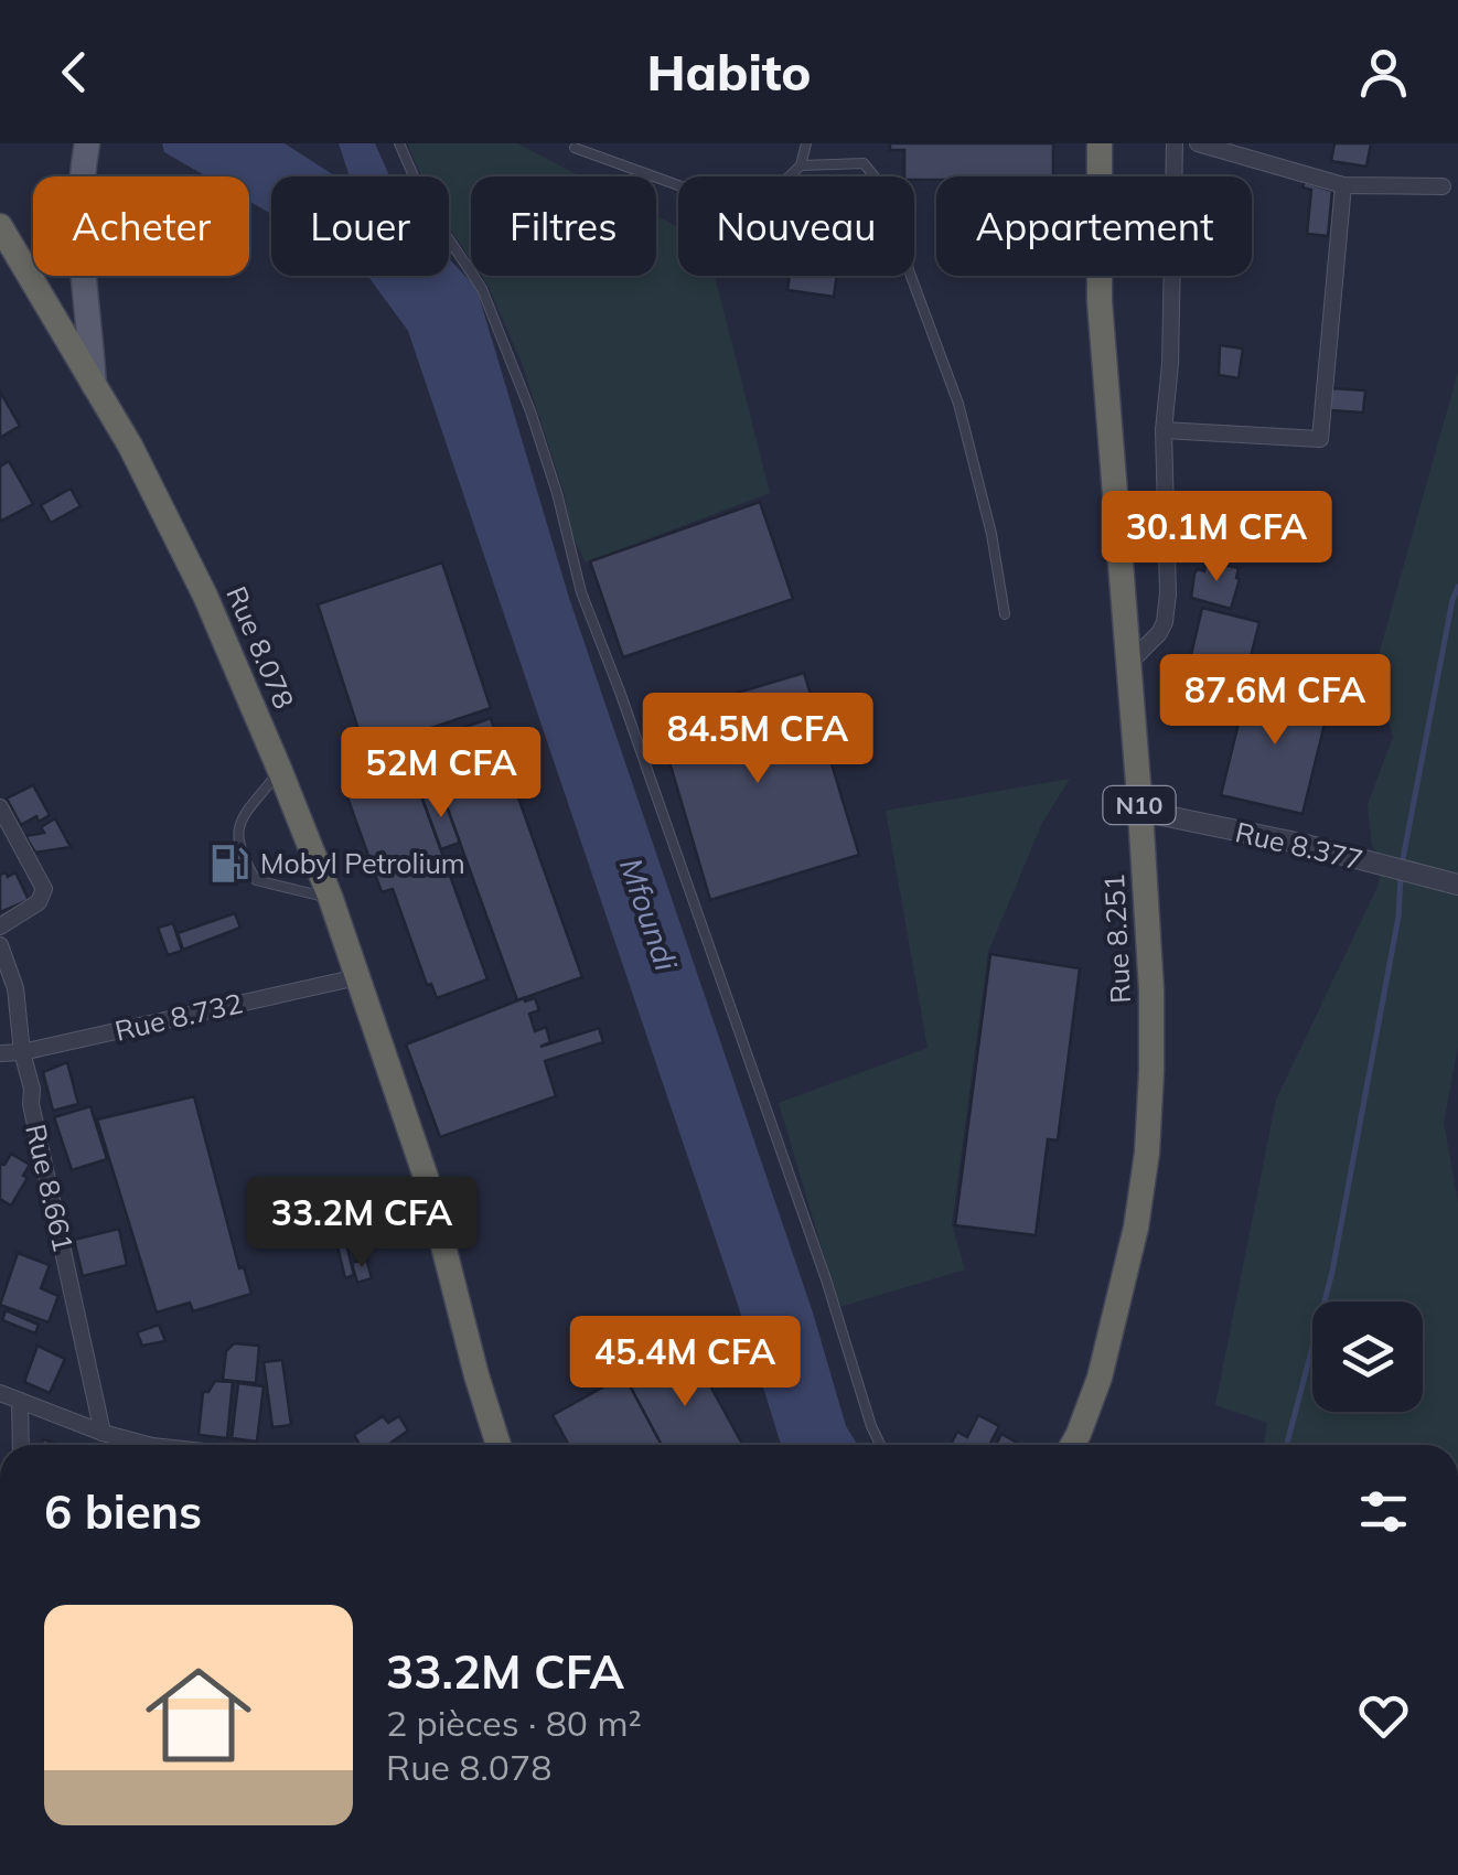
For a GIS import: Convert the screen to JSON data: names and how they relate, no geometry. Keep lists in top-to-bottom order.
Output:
{
  "streets": {
    "highway": ["Rue 8.078", "N10", "Rue 8.251"],
    "street": ["Rue 8.377", "Rue 8.732", "Rue 8.661"]
  },
  "crossings": [
    ["Rue 8.078", "Rue 8.732"],
    ["Rue 8.377", "Rue 8.251"],
    ["Rue 8.732", "Rue 8.661"]
  ],
  "water": ["Mfoundi"],
  "places": {
    "fuel station": ["Mobyl Petrolium"]
  },
  "page": {
    "header": "Habito",
    "chip": [
      "Acheter",
      "Louer",
      "Filtres",
      "Nouveau",
      "Appartement"
    ],
    "price": [
      "30.1M CFA",
      "87.6M CFA",
      "84.5M CFA",
      "52M CFA",
      "33.2M CFA",
      "45.4M CFA"
    ],
    "heading": "6 biens",
    "list": [
      {
        "name": "33.2M CFA",
        "note": "2 pièces · 80 m² · Rue 8.078"
      }
    ]
  }
}
